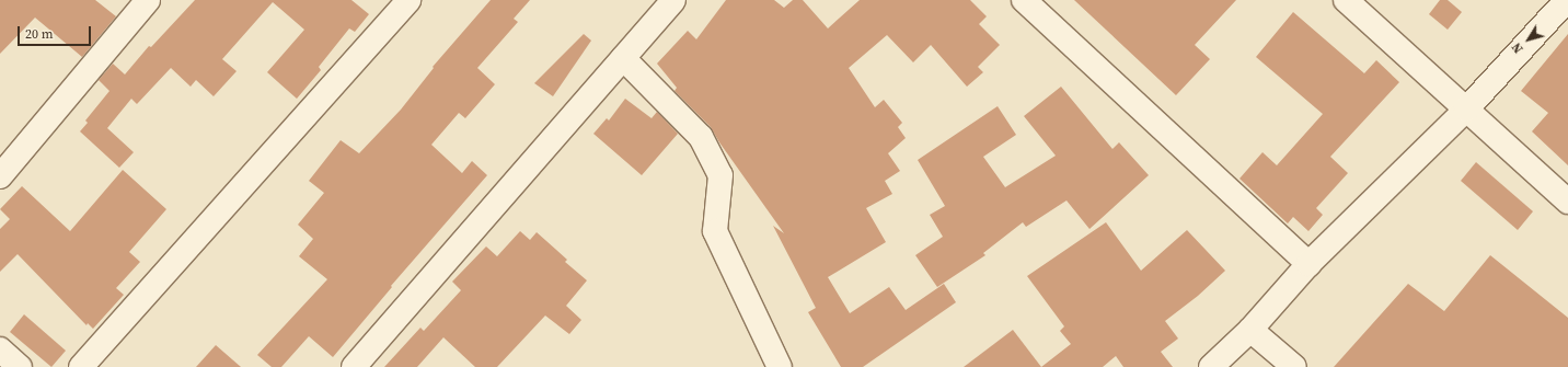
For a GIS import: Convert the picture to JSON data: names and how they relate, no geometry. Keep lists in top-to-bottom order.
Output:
{
  "scale_bar": "20 m",
  "north": "bottom left"
}
